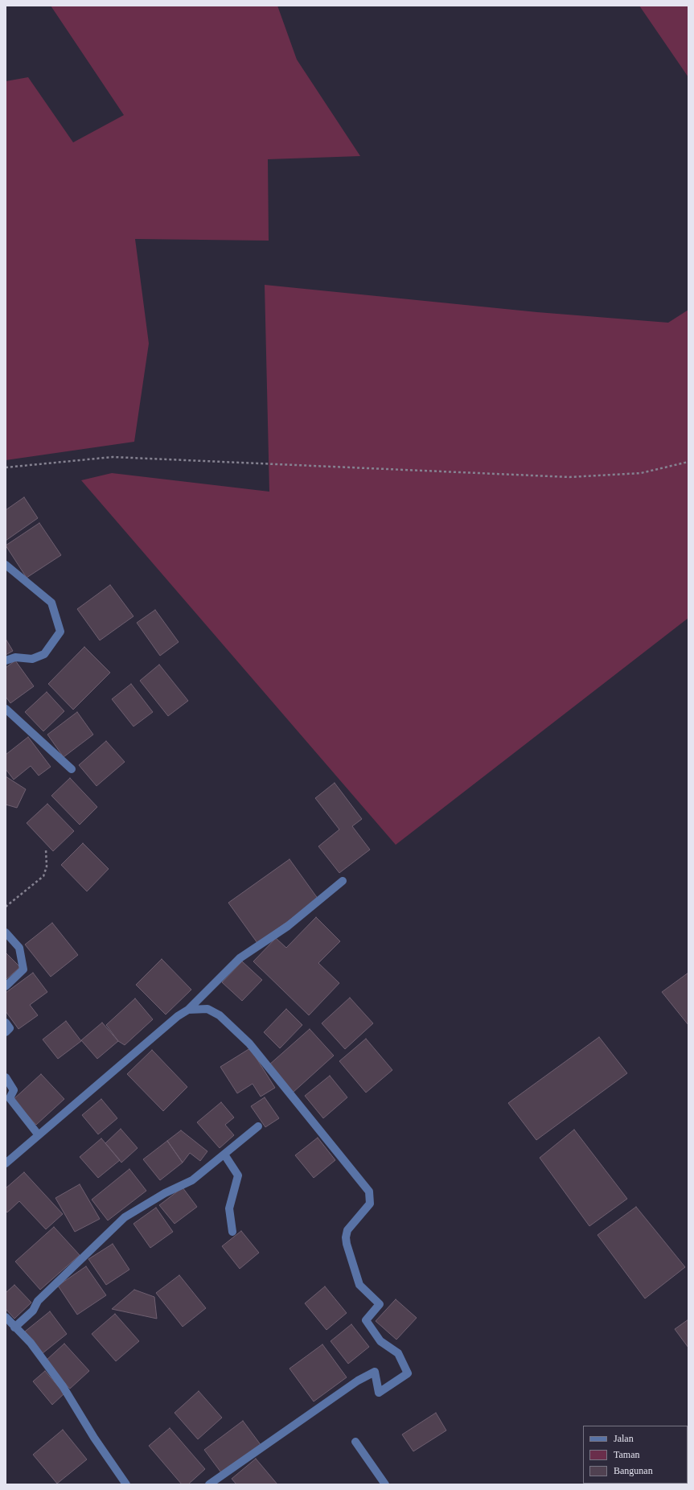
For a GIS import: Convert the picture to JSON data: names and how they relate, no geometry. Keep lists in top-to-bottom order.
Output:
{
  "legend": ["Jalan", "Taman", "Bangunan"]
}
